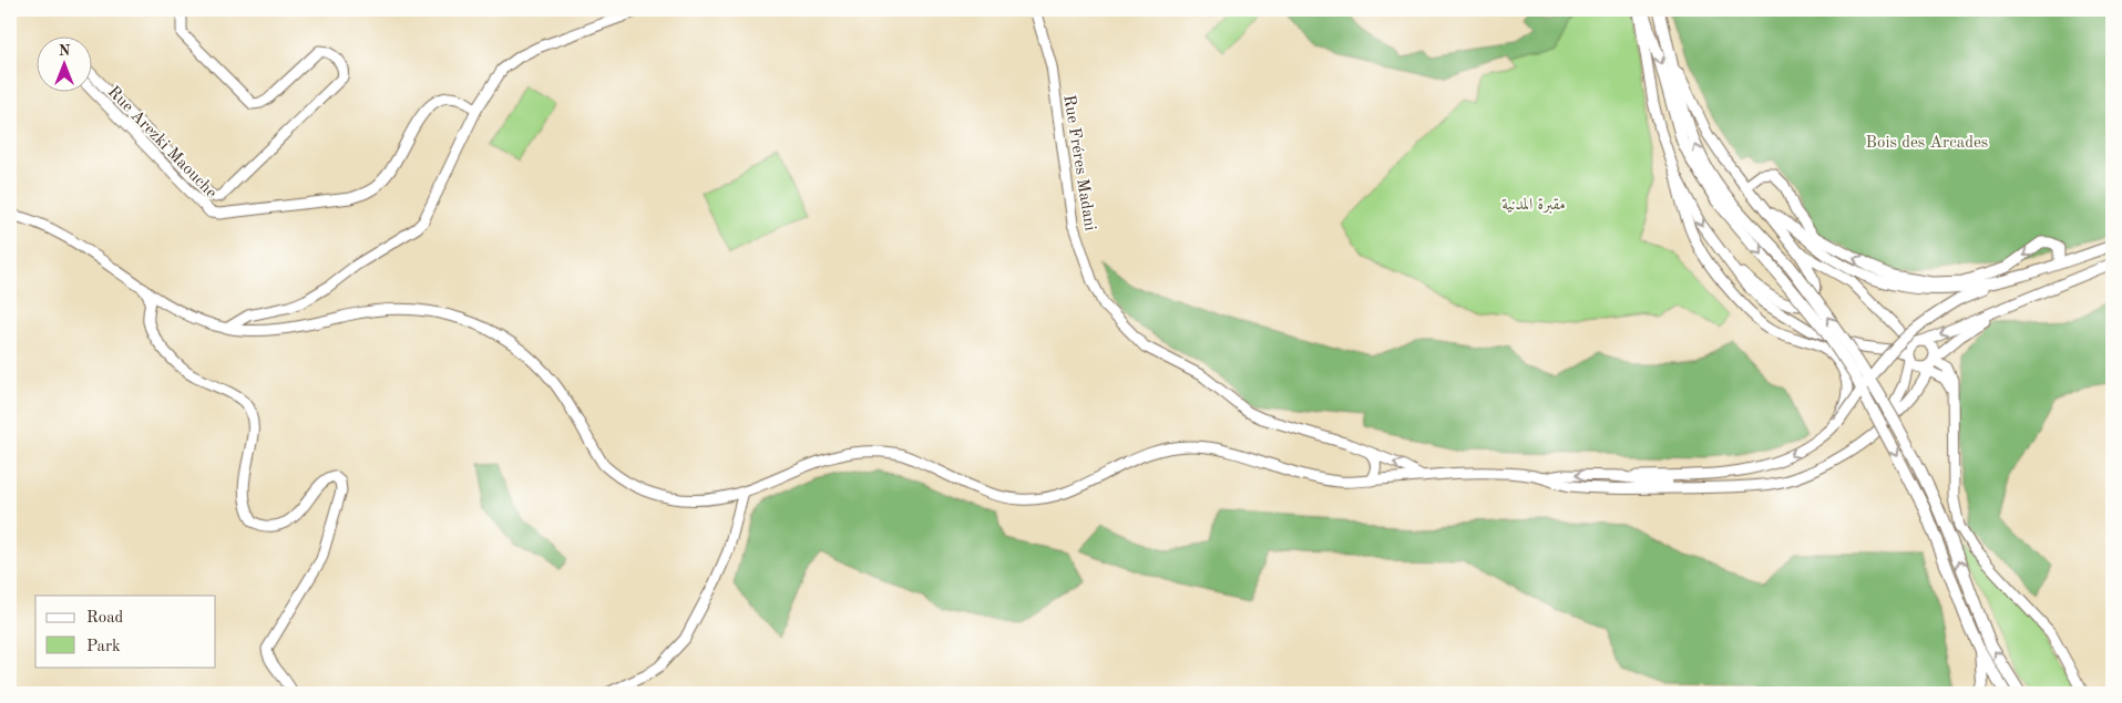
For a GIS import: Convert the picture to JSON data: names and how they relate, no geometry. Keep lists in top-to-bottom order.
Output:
{
  "streets": {
    "main road": ["Rue Arezki Maouche", "Rue Fréres Madani"]
  },
  "parks": ["Bois des Arcades", "مقبرة المدنية"],
  "legend": ["Road", "Park"],
  "north": "top"
}
